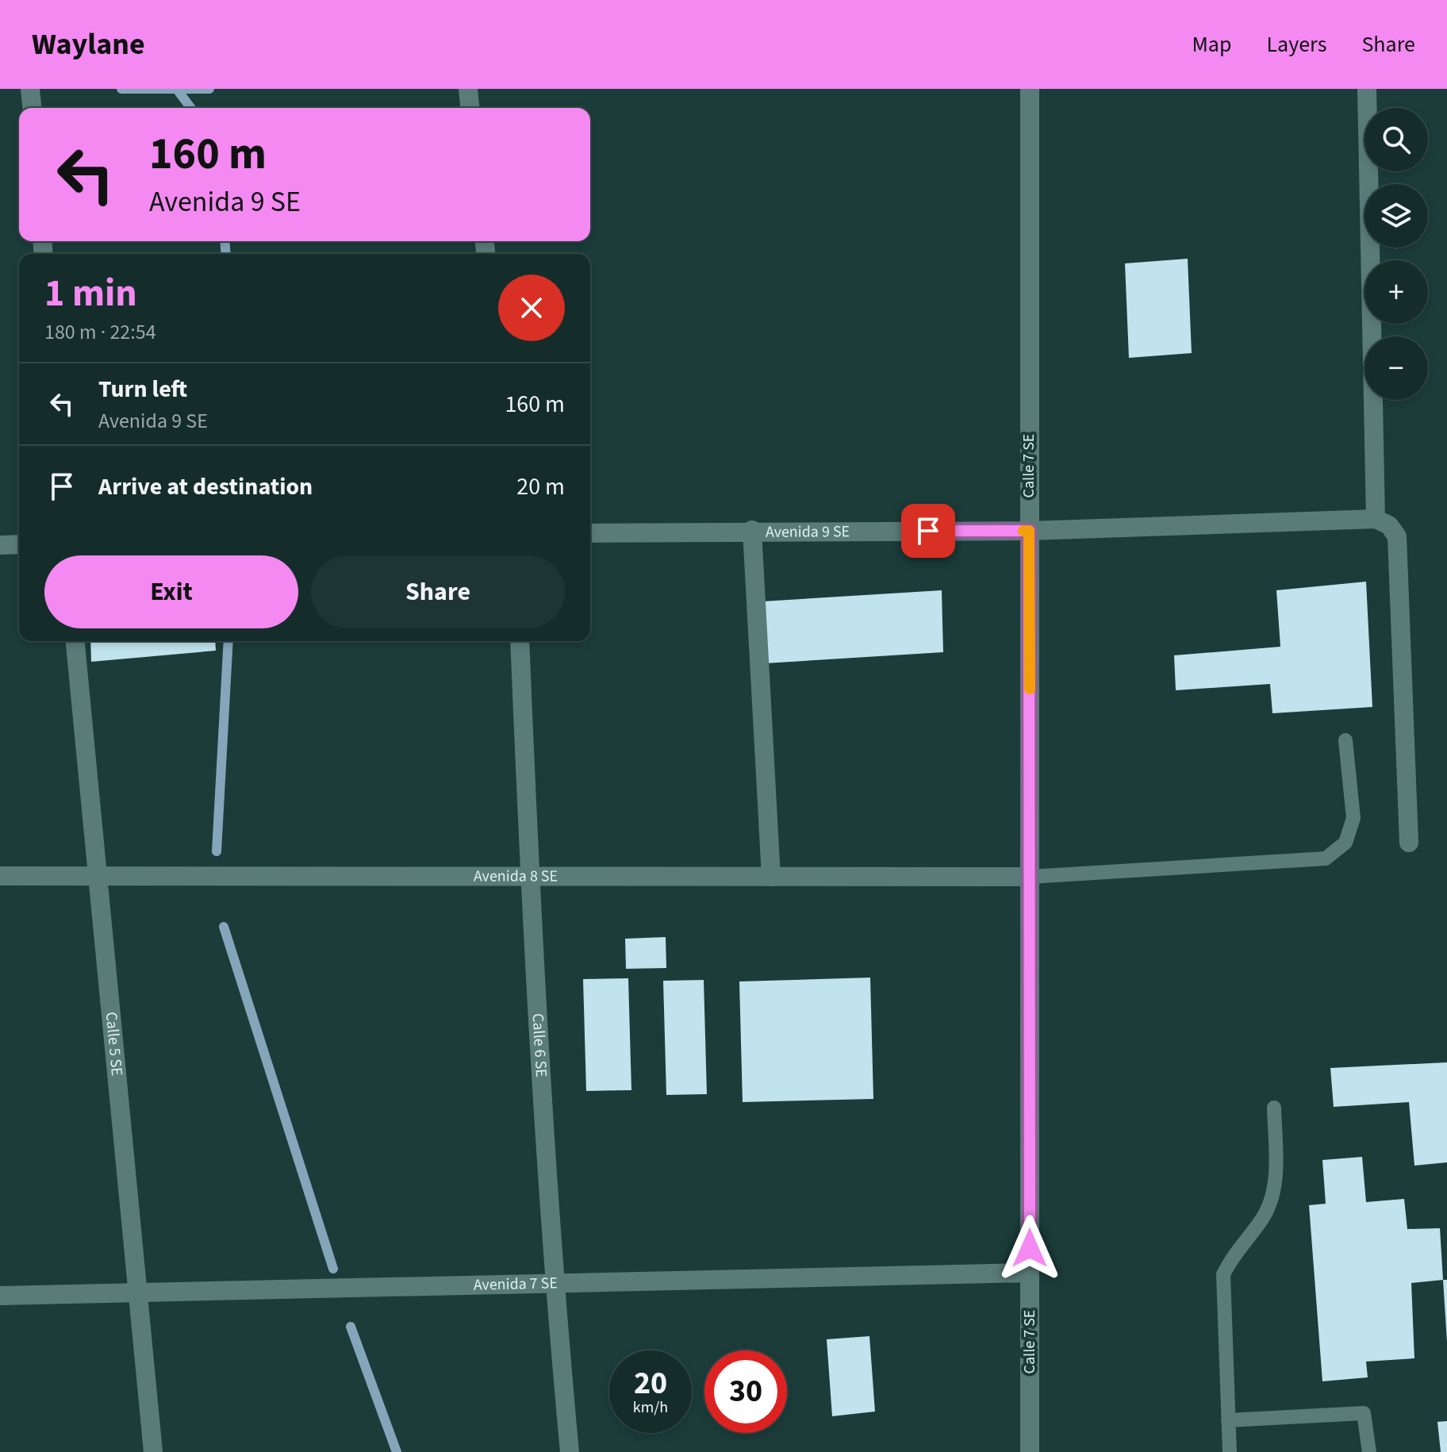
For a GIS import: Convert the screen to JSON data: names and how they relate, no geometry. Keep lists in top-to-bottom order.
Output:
{
  "streets": {
    "street": [
      "Calle 7 SE",
      "Avenida 9 SE",
      "Avenida 8 SE",
      "Calle 5 SE",
      "Calle 6 SE",
      "Avenida 7 SE"
    ]
  },
  "crossings": [
    ["Calle 7 SE", "Avenida 9 SE"],
    ["Calle 7 SE", "Avenida 8 SE"],
    ["Calle 7 SE", "Avenida 7 SE"],
    ["Avenida 8 SE", "Calle 5 SE"],
    ["Avenida 8 SE", "Calle 6 SE"],
    ["Calle 5 SE", "Avenida 7 SE"],
    ["Calle 6 SE", "Avenida 7 SE"]
  ],
  "page": {
    "header": "Waylane",
    "nav": ["Map", "Layers", "Share"],
    "map_buttons": ["+", "−"],
    "turn": ["160 m", "Avenida 9 SE"],
    "heading": ["1 min", "180 m · 22:54"],
    "list": [
      {
        "name": "Turn left",
        "note": "Avenida 9 SE",
        "value": "160 m"
      },
      {
        "name": "Arrive at destination",
        "value": "20 m"
      }
    ],
    "buttons": ["Exit", "Share"],
    "speed": "20 km/h",
    "limit": "30"
  }
}
